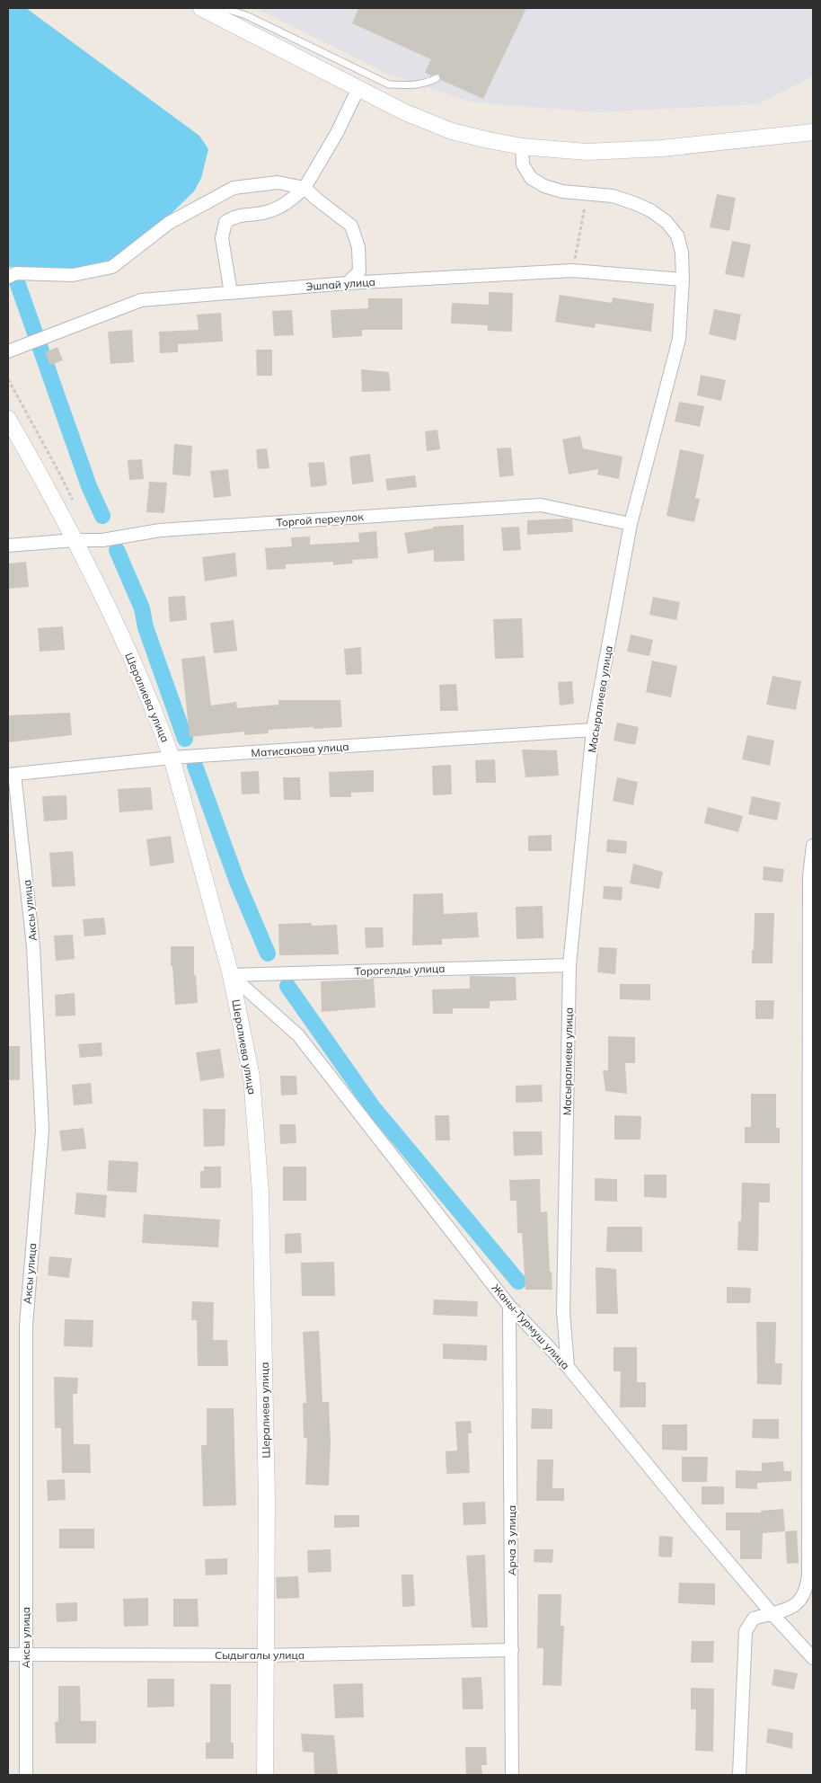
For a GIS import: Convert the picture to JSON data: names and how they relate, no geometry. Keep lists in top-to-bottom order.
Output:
{
  "streets": {
    "street": [
      "Эшпай улица",
      "Торгой переулок",
      "Шералиева улица",
      "Масыралиева улица",
      "Матисакова улица",
      "Аксы улица",
      "Торогелды улица",
      "Жаны-Турмуш улица",
      "Арча 3 улица",
      "Сыдыгалы улица"
    ]
  },
  "crossings": [
    ["Эшпай улица", "Масыралиева улица"],
    ["Торгой переулок", "Шералиева улица"],
    ["Торгой переулок", "Масыралиева улица"],
    ["Шералиева улица", "Матисакова улица"],
    ["Шералиева улица", "Торогелды улица"],
    ["Шералиева улица", "Жаны-Турмуш улица"],
    ["Шералиева улица", "Сыдыгалы улица"],
    ["Масыралиева улица", "Матисакова улица"],
    ["Масыралиева улица", "Торогелды улица"],
    ["Масыралиева улица", "Жаны-Турмуш улица"],
    ["Матисакова улица", "Аксы улица"],
    ["Аксы улица", "Сыдыгалы улица"],
    ["Торогелды улица", "Жаны-Турмуш улица"],
    ["Жаны-Турмуш улица", "Арча 3 улица"],
    ["Арча 3 улица", "Сыдыгалы улица"]
  ]
}
